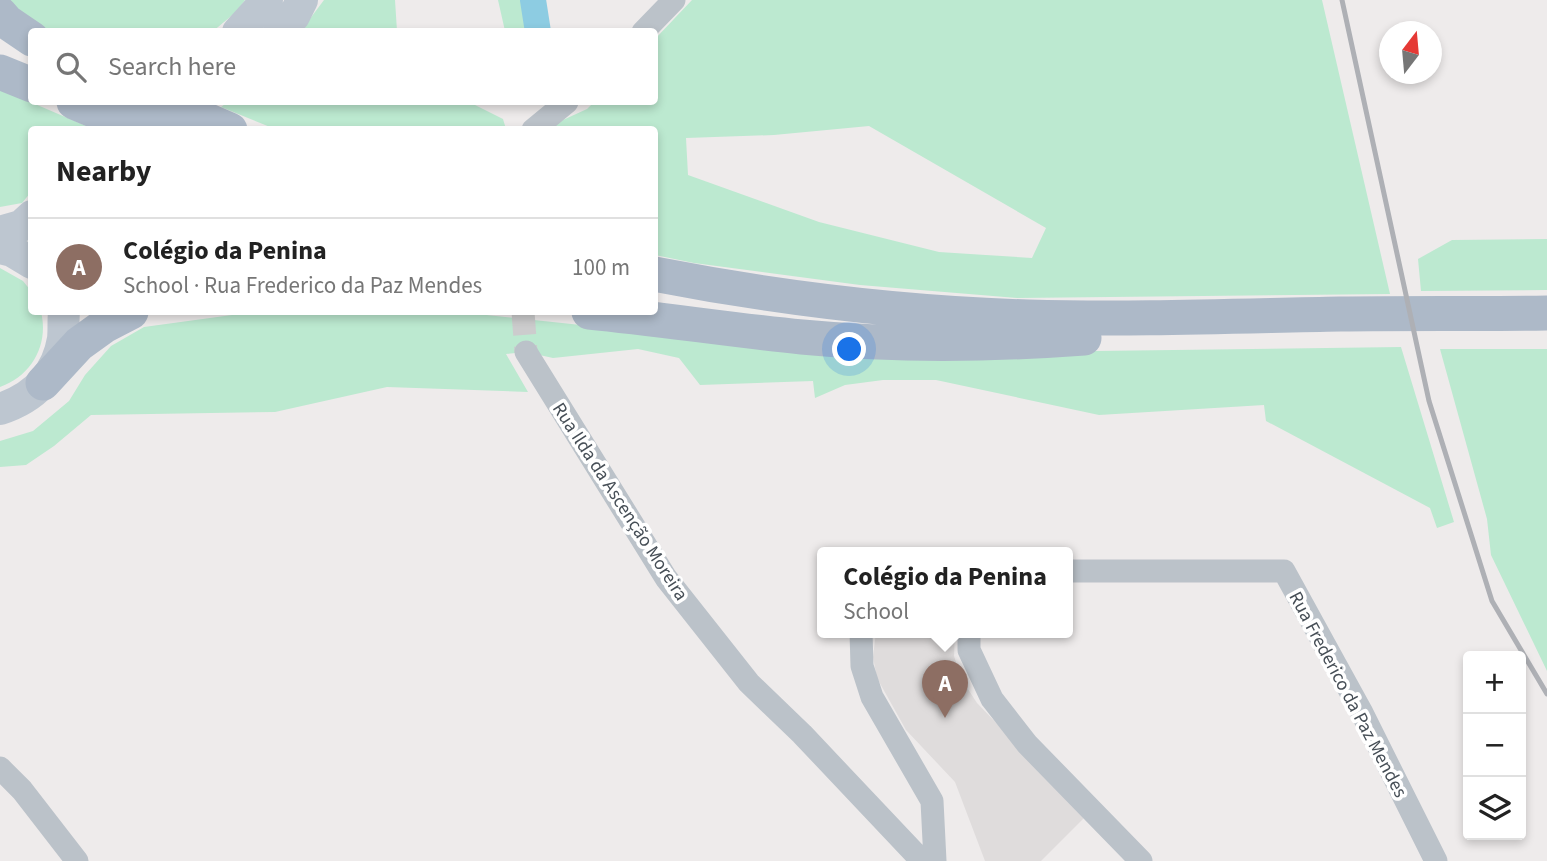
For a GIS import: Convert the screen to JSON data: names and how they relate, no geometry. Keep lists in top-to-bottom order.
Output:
{
  "streets": {
    "street": ["Rua Ilda da Ascenção Moreira", "Rua Frederico da Paz Mendes"]
  },
  "north": "top",
  "page": {
    "search": "Search here",
    "heading": "Nearby",
    "list": [
      {
        "mark": "A",
        "name": "Colégio da Penina",
        "note": "School · Rua Frederico da Paz Mendes",
        "value": "100 m"
      }
    ],
    "popup": ["Colégio da Penina", "School"],
    "map_buttons": ["+", "−"],
    "pins": "A"
  }
}
